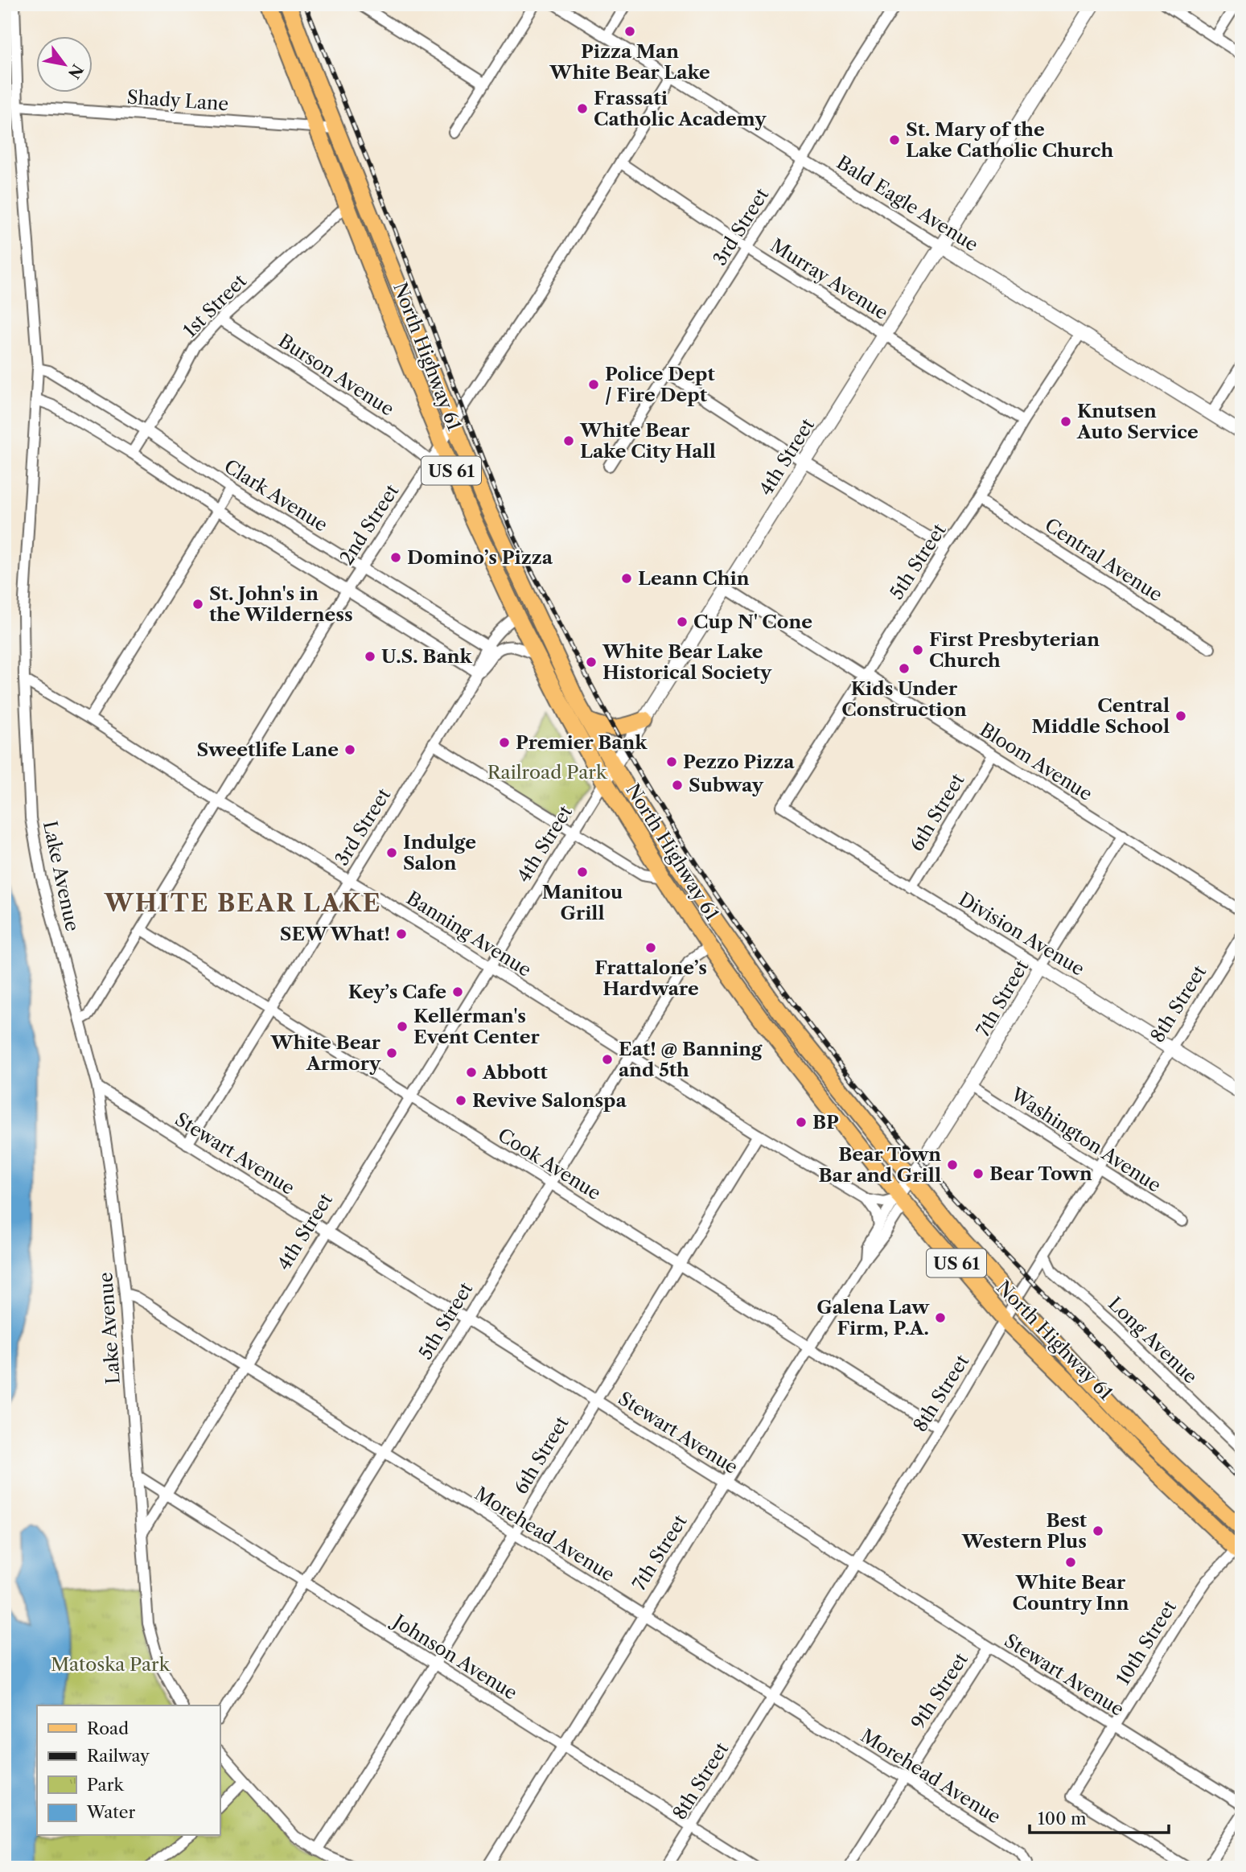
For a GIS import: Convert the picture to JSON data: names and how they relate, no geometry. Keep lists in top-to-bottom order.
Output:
{
  "streets": {
    "main road": ["North Highway 61", "US 61"],
    "street": [
      "Shady Lane",
      "Bald Eagle Avenue",
      "3rd Street",
      "Murray Avenue",
      "1st Street",
      "Burson Avenue",
      "4th Street",
      "Clark Avenue",
      "2nd Street",
      "Central Avenue",
      "5th Street",
      "Bloom Avenue",
      "6th Street",
      "Lake Avenue",
      "Banning Avenue",
      "Division Avenue",
      "7th Street",
      "8th Street",
      "Washington Avenue",
      "Stewart Avenue",
      "Cook Avenue",
      "Long Avenue",
      "Morehead Avenue",
      "10th Street",
      "Johnson Avenue",
      "9th Street"
    ]
  },
  "crossings": [
    ["Shady Lane", "North Highway 61"],
    ["Shady Lane", "Lake Avenue"],
    ["Bald Eagle Avenue", "3rd Street"],
    ["Bald Eagle Avenue", "4th Street"],
    ["Bald Eagle Avenue", "2nd Street"],
    ["Bald Eagle Avenue", "5th Street"],
    ["3rd Street", "Murray Avenue"],
    ["3rd Street", "North Highway 61"],
    ["3rd Street", "Clark Avenue"],
    ["3rd Street", "Banning Avenue"],
    ["3rd Street", "Stewart Avenue"],
    ["3rd Street", "Cook Avenue"],
    ["Murray Avenue", "4th Street"],
    ["Murray Avenue", "2nd Street"],
    ["Murray Avenue", "5th Street"],
    ["1st Street", "North Highway 61"],
    ["1st Street", "Burson Avenue"],
    ["1st Street", "Clark Avenue"],
    ["North Highway 61", "4th Street"],
    ["North Highway 61", "2nd Street"],
    ["North Highway 61", "5th Street"],
    ["North Highway 61", "7th Street"],
    ["North Highway 61", "8th Street"],
    ["North Highway 61", "10th Street"],
    ["Burson Avenue", "2nd Street"],
    ["4th Street", "Bloom Avenue"],
    ["4th Street", "Lake Avenue"],
    ["4th Street", "Banning Avenue"],
    ["4th Street", "Stewart Avenue"],
    ["4th Street", "Cook Avenue"],
    ["4th Street", "Morehead Avenue"],
    ["4th Street", "Johnson Avenue"],
    ["Clark Avenue", "2nd Street"],
    ["Clark Avenue", "Lake Avenue"],
    ["2nd Street", "Lake Avenue"],
    ["2nd Street", "Banning Avenue"],
    ["2nd Street", "Cook Avenue"],
    ["Central Avenue", "5th Street"],
    ["5th Street", "Bloom Avenue"],
    ["5th Street", "Banning Avenue"],
    ["5th Street", "Division Avenue"],
    ["5th Street", "Stewart Avenue"],
    ["5th Street", "Cook Avenue"],
    ["5th Street", "Morehead Avenue"],
    ["5th Street", "Johnson Avenue"],
    ["Bloom Avenue", "6th Street"],
    ["Bloom Avenue", "7th Street"],
    ["6th Street", "Banning Avenue"],
    ["6th Street", "Division Avenue"],
    ["6th Street", "Stewart Avenue"],
    ["6th Street", "Cook Avenue"],
    ["6th Street", "Morehead Avenue"],
    ["6th Street", "Johnson Avenue"],
    ["Lake Avenue", "Banning Avenue"],
    ["Lake Avenue", "Stewart Avenue"],
    ["Lake Avenue", "Morehead Avenue"],
    ["Lake Avenue", "Johnson Avenue"],
    ["Division Avenue", "7th Street"],
    ["Division Avenue", "8th Street"],
    ["7th Street", "Washington Avenue"],
    ["7th Street", "Stewart Avenue"],
    ["7th Street", "Cook Avenue"],
    ["7th Street", "Morehead Avenue"],
    ["7th Street", "Johnson Avenue"],
    ["8th Street", "Washington Avenue"],
    ["8th Street", "Stewart Avenue"],
    ["8th Street", "Cook Avenue"],
    ["8th Street", "Long Avenue"],
    ["8th Street", "Morehead Avenue"],
    ["8th Street", "Johnson Avenue"],
    ["Stewart Avenue", "10th Street"],
    ["Stewart Avenue", "9th Street"],
    ["Morehead Avenue", "9th Street"]
  ],
  "districts": ["WHITE BEAR LAKE"],
  "parks": ["Railroad Park", "Matoska Park"],
  "places": [
    "Pizza Man White Bear Lake",
    "Frassati Catholic Academy",
    "St. Mary of the Lake Catholic Church",
    "Police Dept / Fire Dept",
    "Knutsen Auto Service",
    "White Bear Lake City Hall",
    "Domino’s Pizza",
    "Leann Chin",
    "St. John's in the Wilderness",
    "Cup N' Cone",
    "First Presbyterian Church",
    "U.S. Bank",
    "White Bear Lake Historical Society",
    "Kids Under Construction",
    "Central Middle School",
    "Premier Bank",
    "Sweetlife Lane",
    "Pezzo Pizza",
    "Subway",
    "Indulge Salon",
    "Manitou Grill",
    "SEW What!",
    "Frattalone’s Hardware",
    "Key’s Cafe",
    "Kellerman's Event Center",
    "White Bear Armory",
    "Eat! @ Banning and 5th",
    "Abbott",
    "Revive Salonspa",
    "BP",
    "Bear Town Bar and Grill",
    "Bear Town",
    "Galena Law Firm, P.A.",
    "Best Western Plus",
    "White Bear Country Inn"
  ],
  "legend": [
    "Road",
    "Railway",
    "Park",
    "Water"
  ],
  "scale_bar": "100 m",
  "north": "bottom right"
}
